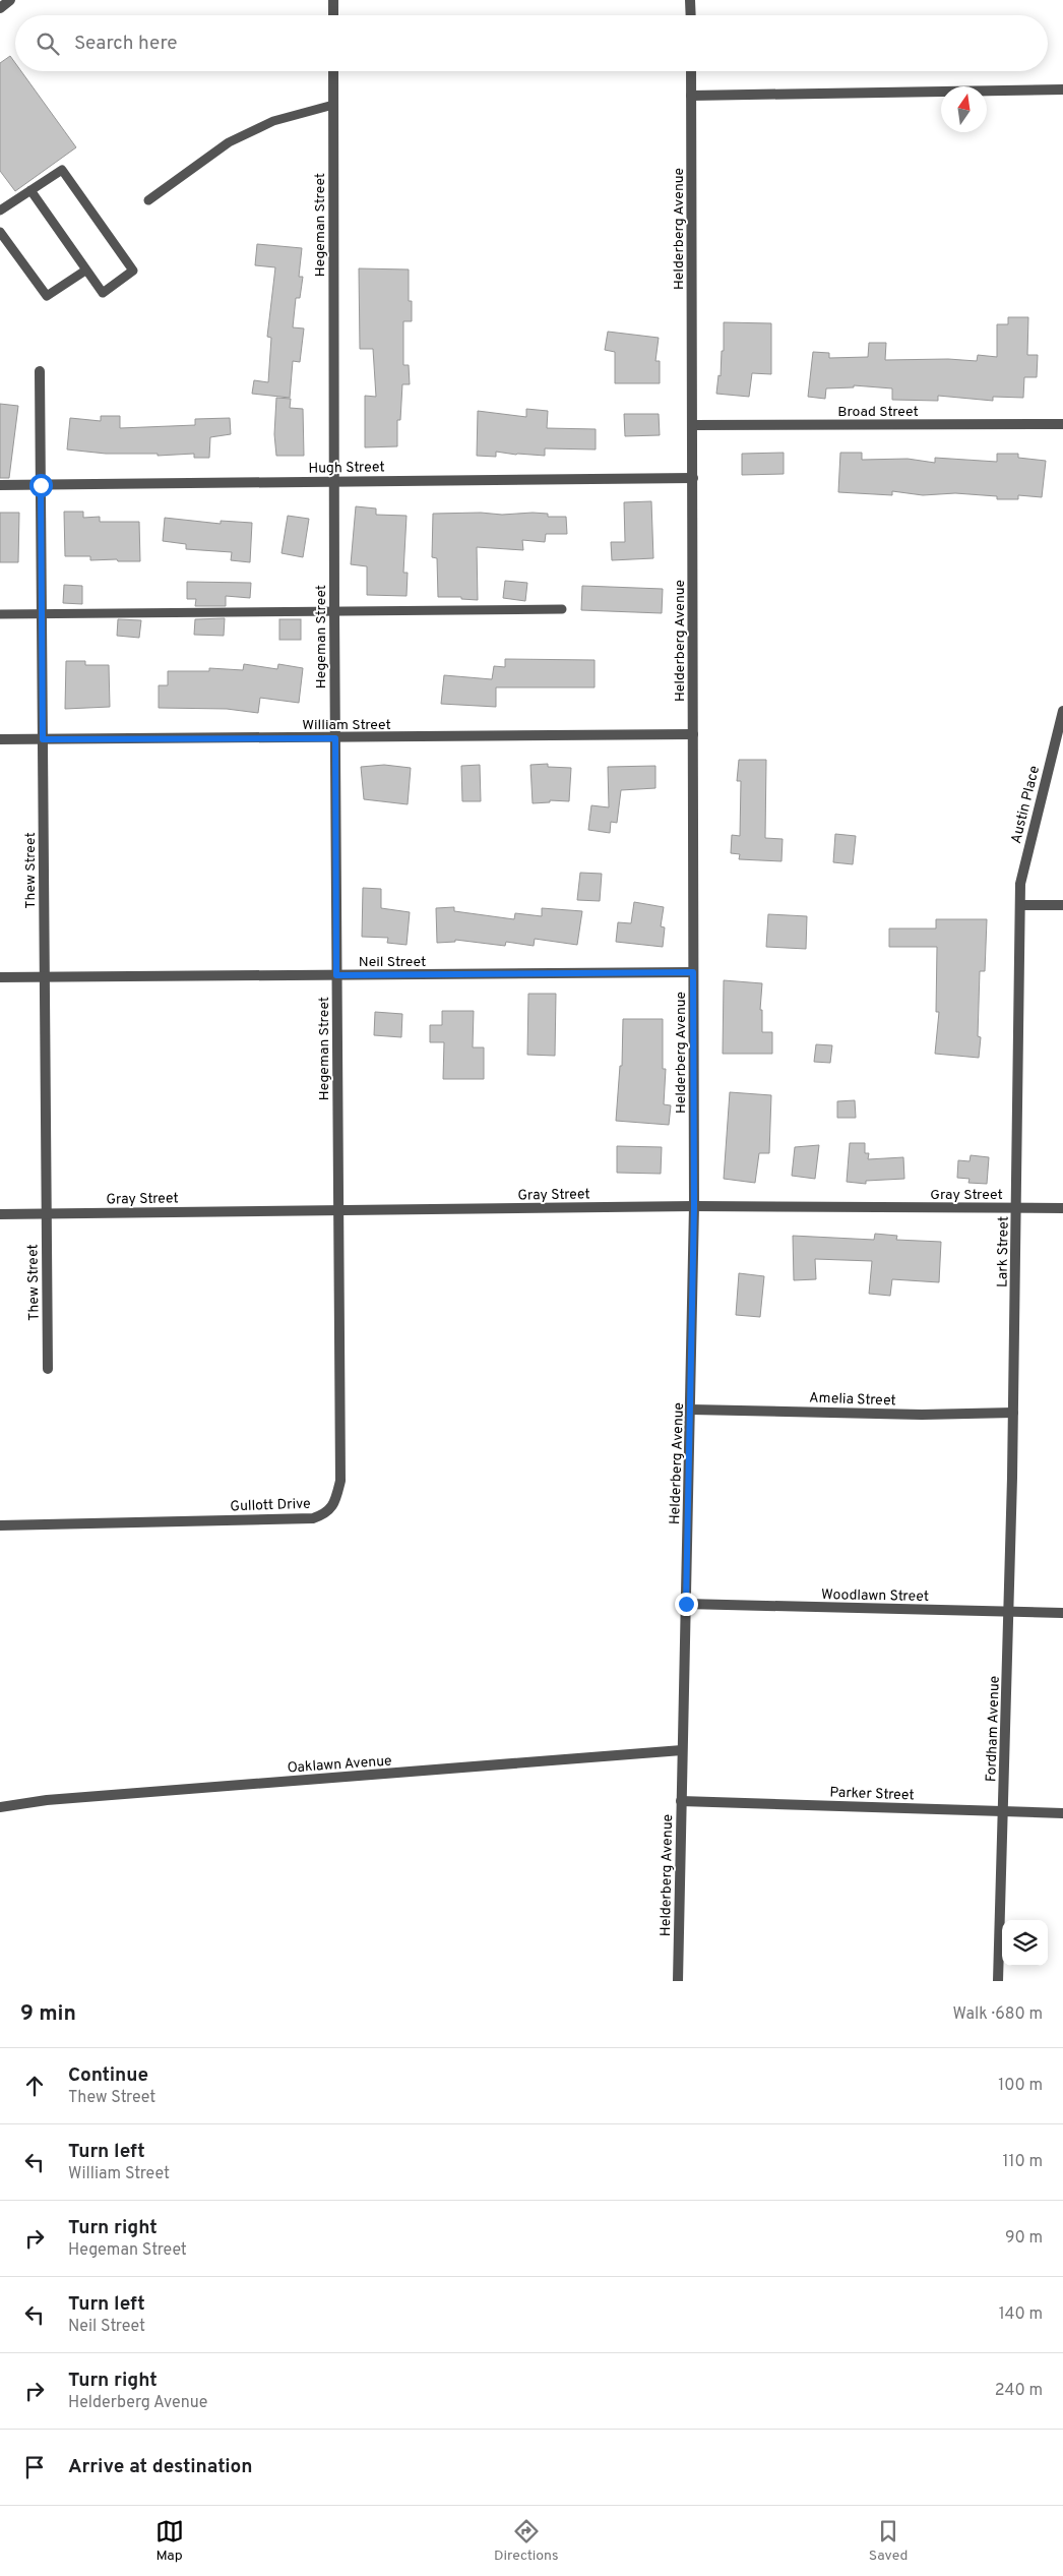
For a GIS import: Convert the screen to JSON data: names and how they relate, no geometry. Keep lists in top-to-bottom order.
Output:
{
  "streets": {
    "street": [
      "Hegeman Street",
      "Helderberg Avenue",
      "Broad Street",
      "Hugh Street",
      "William Street",
      "Austin Place",
      "Thew Street",
      "Neil Street",
      "Gray Street",
      "Lark Street",
      "Amelia Street",
      "Gullott Drive",
      "Woodlawn Street",
      "Fordham Avenue",
      "Oaklawn Avenue",
      "Parker Street"
    ]
  },
  "crossings": [
    ["Hegeman Street", "Hugh Street"],
    ["Hegeman Street", "William Street"],
    ["Hegeman Street", "Neil Street"],
    ["Hegeman Street", "Gray Street"],
    ["Hegeman Street", "Gullott Drive"],
    ["Helderberg Avenue", "Broad Street"],
    ["Helderberg Avenue", "Hugh Street"],
    ["Helderberg Avenue", "William Street"],
    ["Helderberg Avenue", "Neil Street"],
    ["Helderberg Avenue", "Gray Street"],
    ["Helderberg Avenue", "Amelia Street"],
    ["Helderberg Avenue", "Woodlawn Street"],
    ["Helderberg Avenue", "Oaklawn Avenue"],
    ["Helderberg Avenue", "Parker Street"],
    ["Hugh Street", "Thew Street"],
    ["William Street", "Thew Street"],
    ["Austin Place", "Lark Street"],
    ["Thew Street", "Neil Street"],
    ["Thew Street", "Gray Street"],
    ["Gray Street", "Lark Street"],
    ["Gray Street", "Gullott Drive"],
    ["Lark Street", "Amelia Street"],
    ["Lark Street", "Fordham Avenue"],
    ["Woodlawn Street", "Fordham Avenue"],
    ["Fordham Avenue", "Parker Street"]
  ],
  "north": "top",
  "page": {
    "search": "Search here",
    "heading": ["9 min", "Walk · 680 m"],
    "list": [
      ["Continue", "Thew Street", "100 m"],
      ["Turn left", "William Street", "110 m"],
      ["Turn right", "Hegeman Street", "90 m"],
      ["Turn left", "Neil Street", "140 m"],
      ["Turn right", "Helderberg Avenue", "240 m"],
      "Arrive at destination"
    ],
    "nav": ["Map", "Directions", "Saved"]
  }
}
